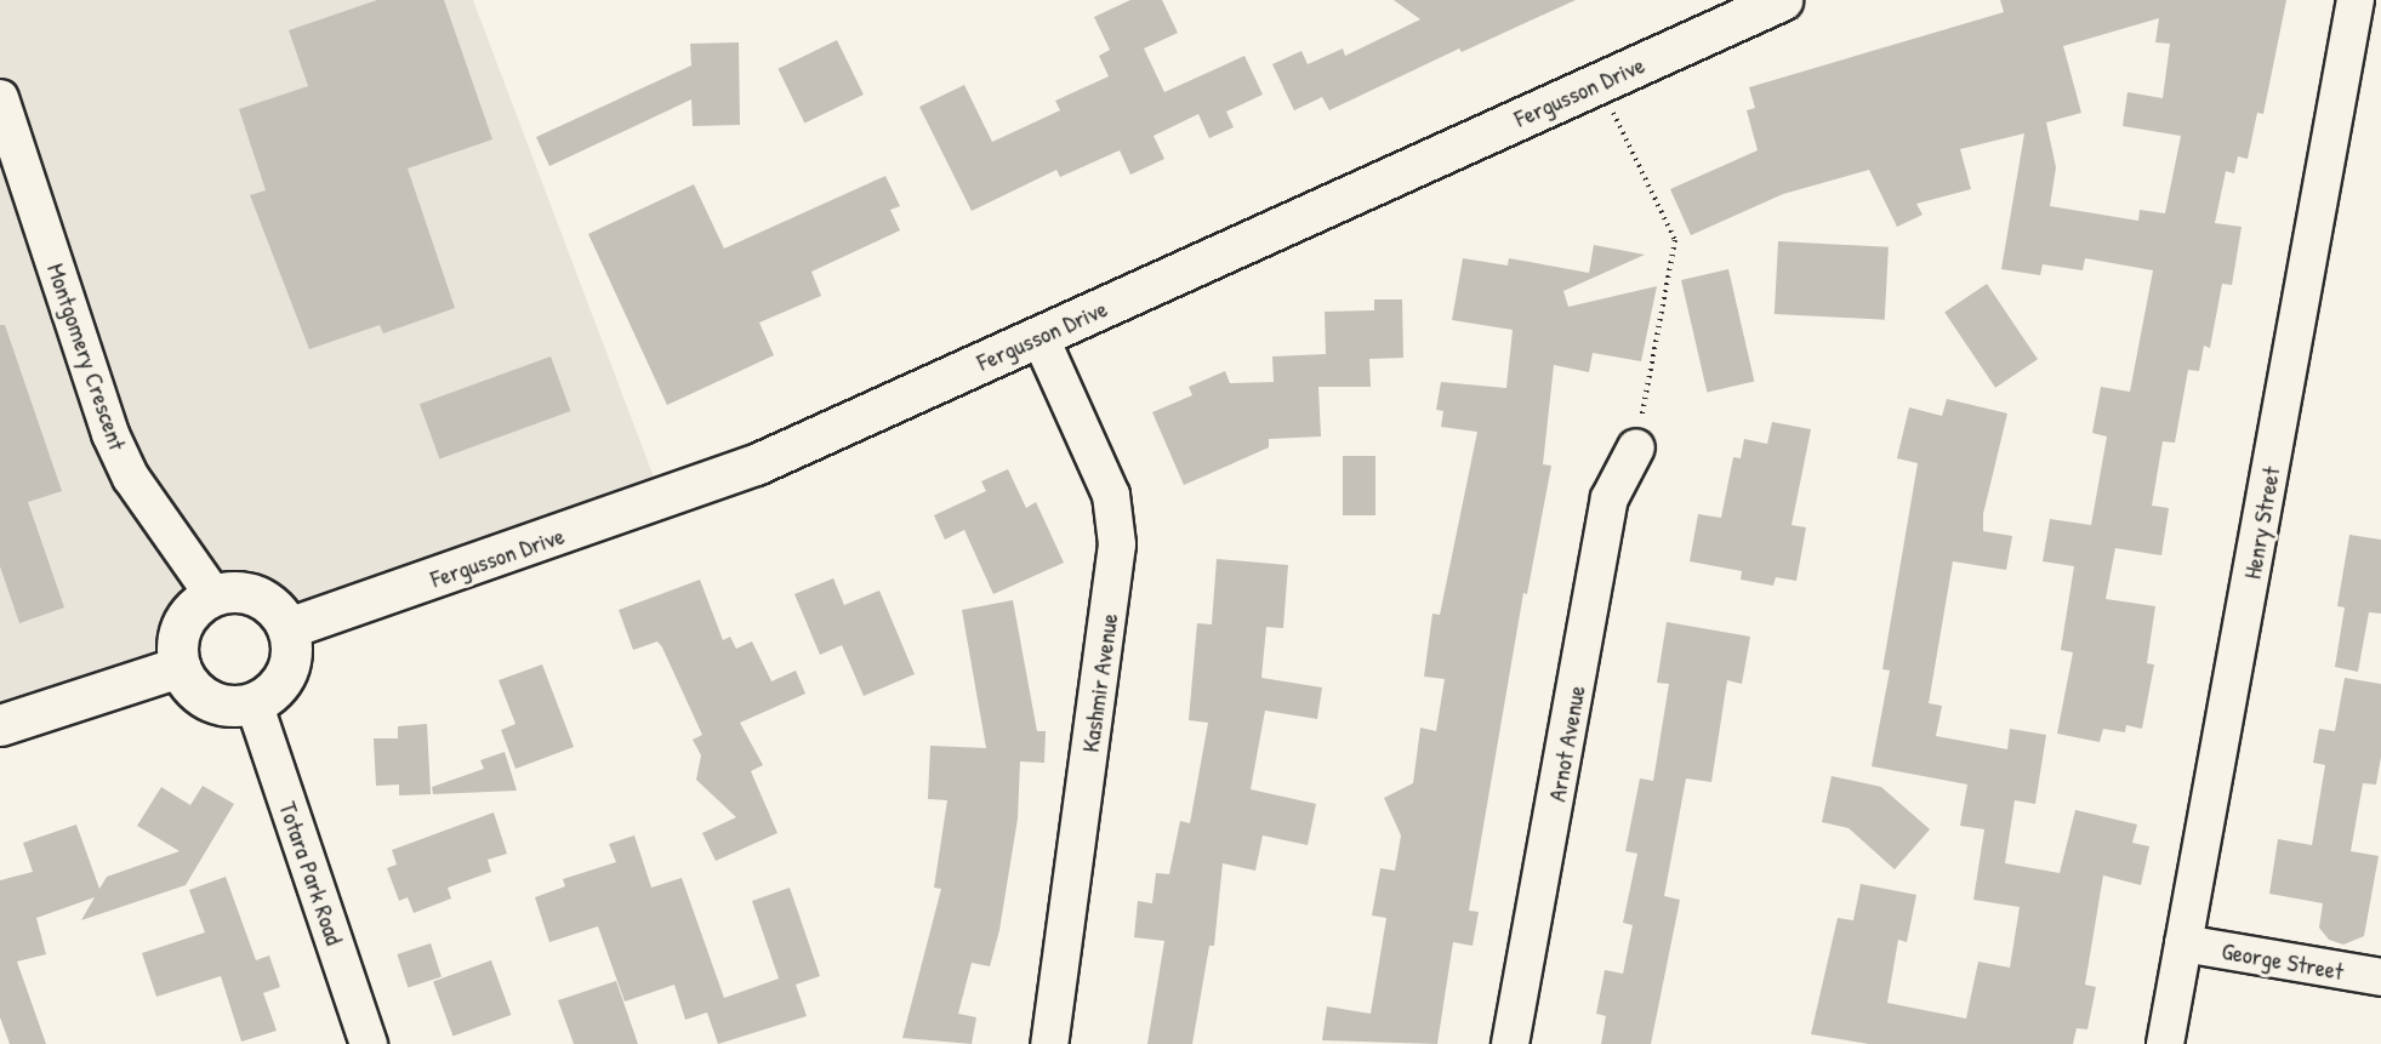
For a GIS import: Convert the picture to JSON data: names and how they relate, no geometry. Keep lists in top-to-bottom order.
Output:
{
  "streets": {
    "main road": ["Fergusson Drive"],
    "street": [
      "Montgomery Crescent",
      "Henry Street",
      "Kashmir Avenue",
      "Arnot Avenue",
      "Totara Park Road",
      "George Street"
    ]
  },
  "crossings": [
    ["Fergusson Drive", "Montgomery Crescent"],
    ["Fergusson Drive", "Kashmir Avenue"],
    ["Fergusson Drive", "Totara Park Road"],
    ["Montgomery Crescent", "Totara Park Road"],
    ["Henry Street", "George Street"]
  ]
}
